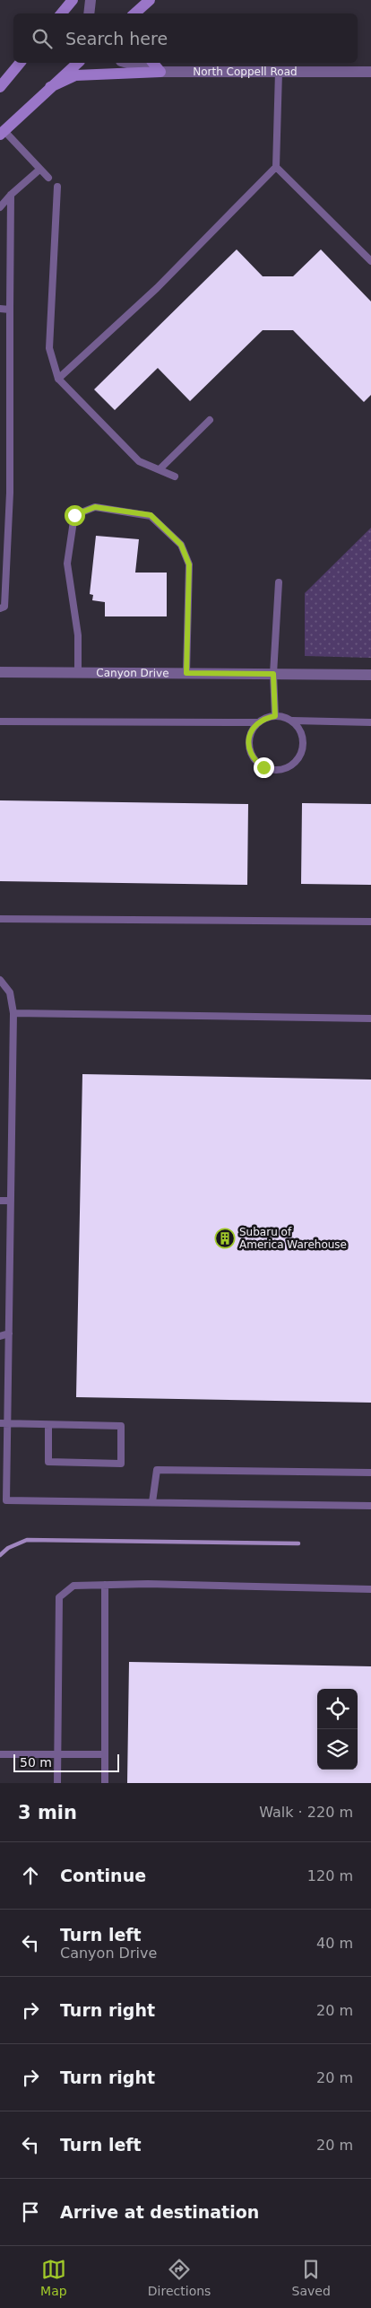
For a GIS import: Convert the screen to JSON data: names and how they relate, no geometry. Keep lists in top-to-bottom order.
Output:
{
  "streets": {
    "street": ["North Coppell Road", "Canyon Drive"]
  },
  "places": {
    "building": ["Subaru of America Warehouse"]
  },
  "scale_bar": "50 m",
  "page": {
    "search": "Search here",
    "scale": "50 m",
    "heading": ["3 min", "Walk · 220 m"],
    "list": [
      ["Continue", "120 m"],
      ["Turn left", "Canyon Drive", "40 m"],
      ["Turn right", "20 m"],
      ["Turn right", "20 m"],
      ["Turn left", "20 m"],
      "Arrive at destination"
    ],
    "nav": ["Map", "Directions", "Saved"]
  }
}
